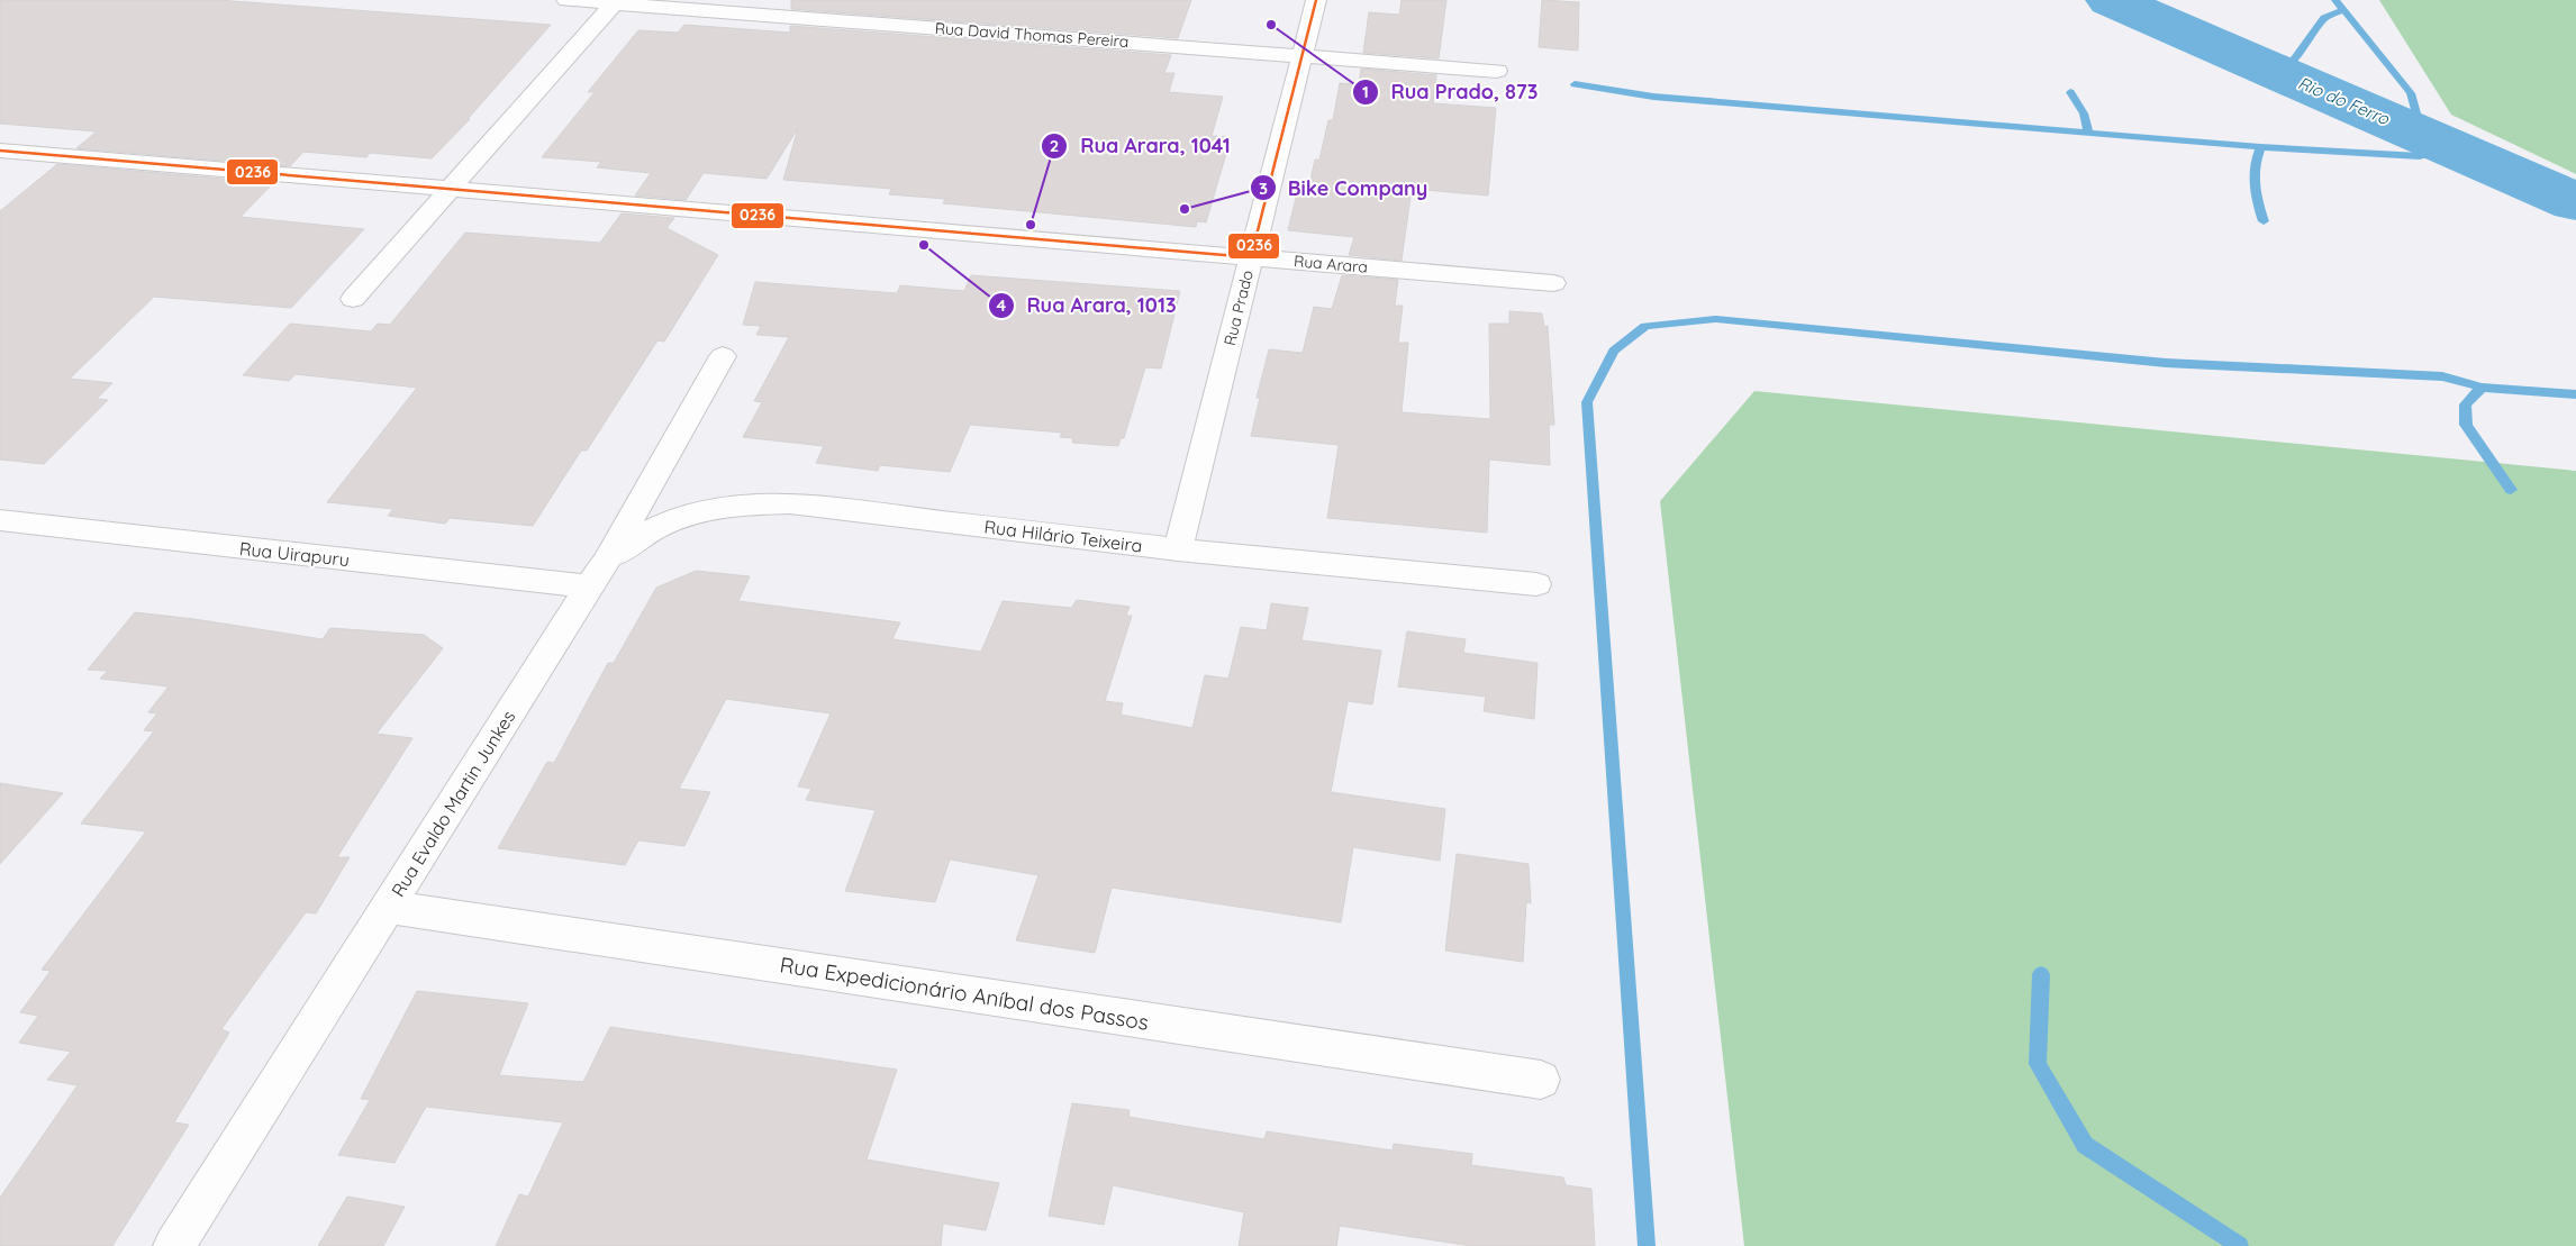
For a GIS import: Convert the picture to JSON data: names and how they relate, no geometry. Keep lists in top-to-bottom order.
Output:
{
  "streets": {
    "street": [
      "Rua David Thomas Pereira",
      "Rua Arara",
      "Rua Prado",
      "Rua Hilário Teixeira",
      "Rua Uirapuru",
      "Rua Evaldo Martin Junkes",
      "Rua Expedicionário Aníbal dos Passos"
    ]
  },
  "crossings": [
    ["Rua David Thomas Pereira", "Rua Prado"],
    ["Rua Arara", "Rua Prado"],
    ["Rua Prado", "Rua Hilário Teixeira"],
    ["Rua Hilário Teixeira", "Rua Uirapuru"],
    ["Rua Hilário Teixeira", "Rua Evaldo Martin Junkes"],
    ["Rua Uirapuru", "Rua Evaldo Martin Junkes"],
    ["Rua Evaldo Martin Junkes", "Rua Expedicionário Aníbal dos Passos"]
  ],
  "water": ["Rio do Ferro"],
  "places": [
    "Rua Prado, 873",
    "Bike Company",
    "Rua Arara, 1041",
    "Rua Arara, 1013"
  ],
  "lines": ["transit line 0236"]
}
